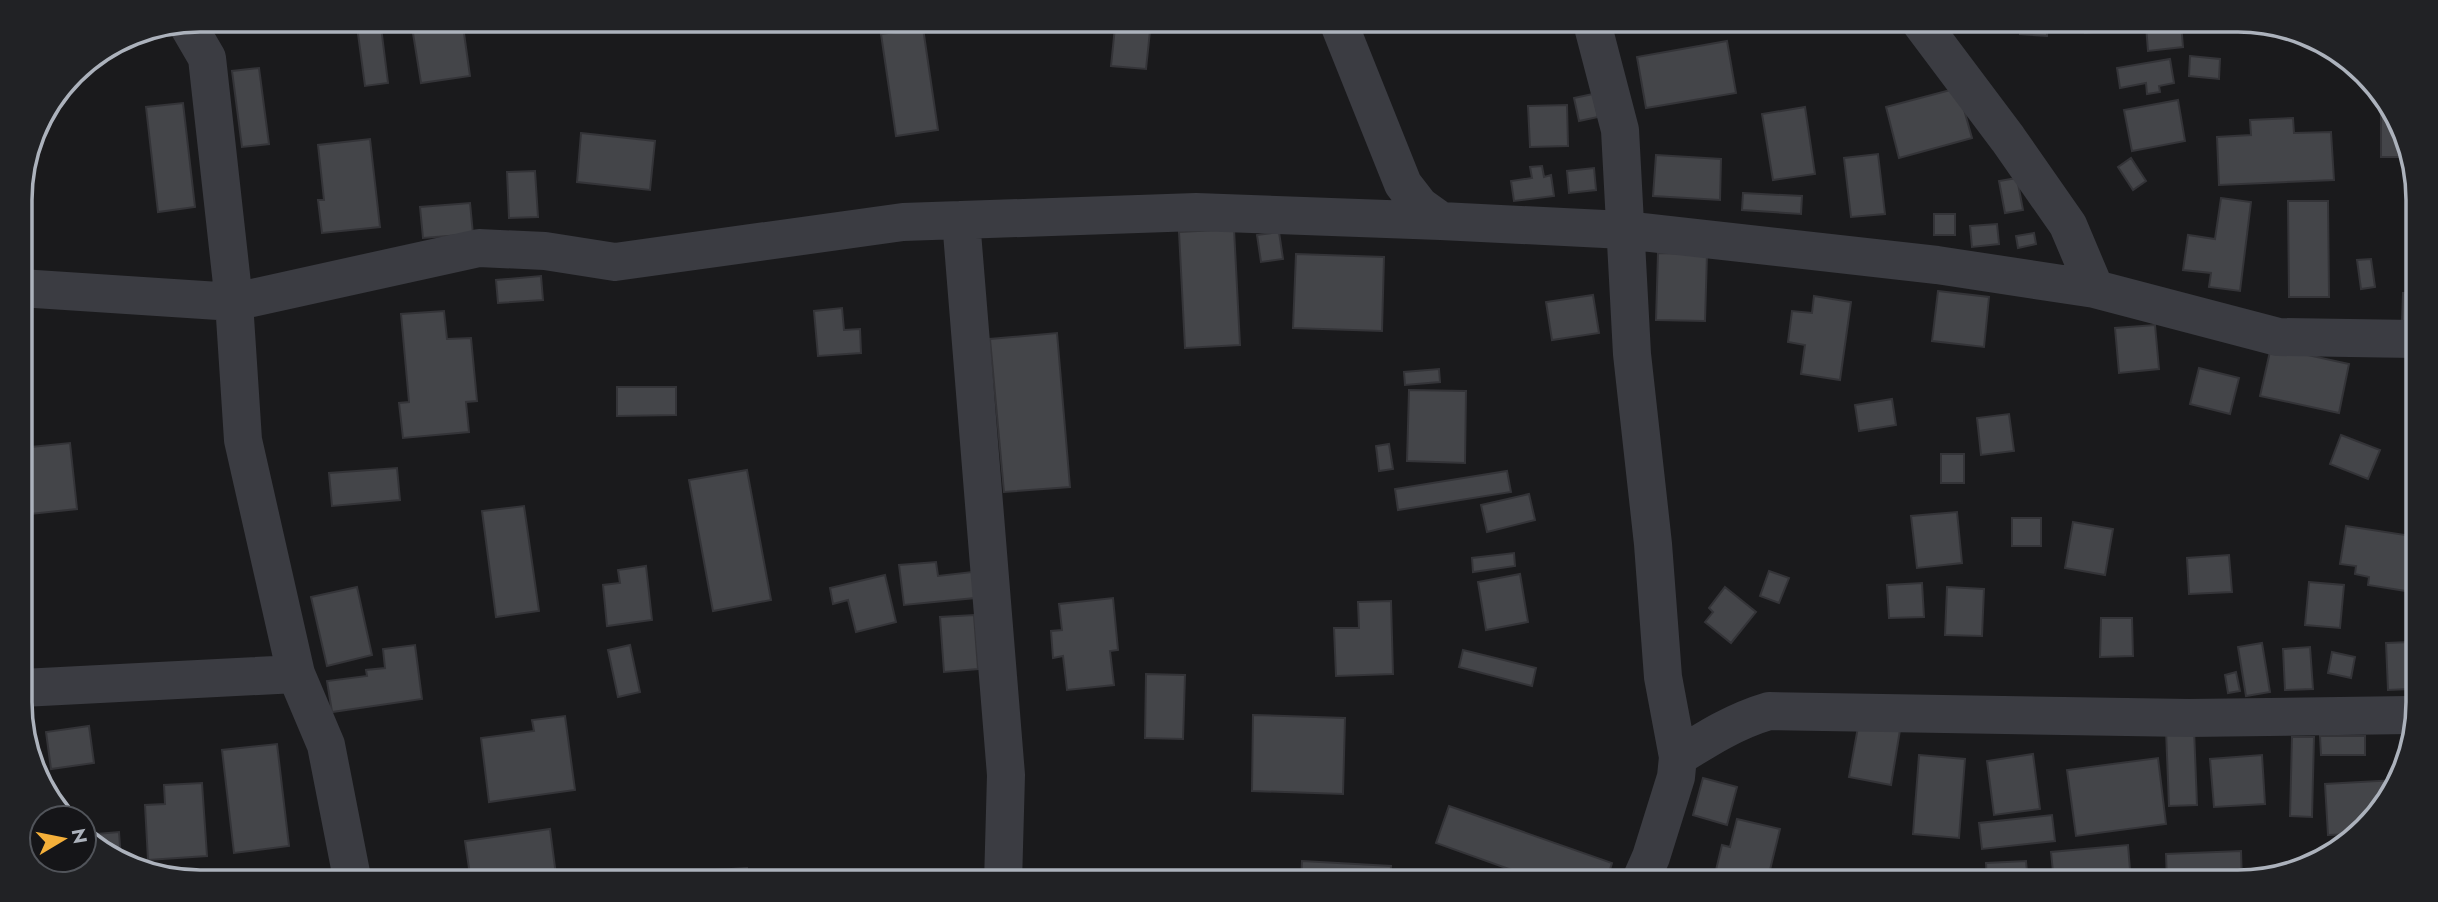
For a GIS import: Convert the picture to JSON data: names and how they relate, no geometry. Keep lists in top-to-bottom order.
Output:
{
  "north": "right"
}
